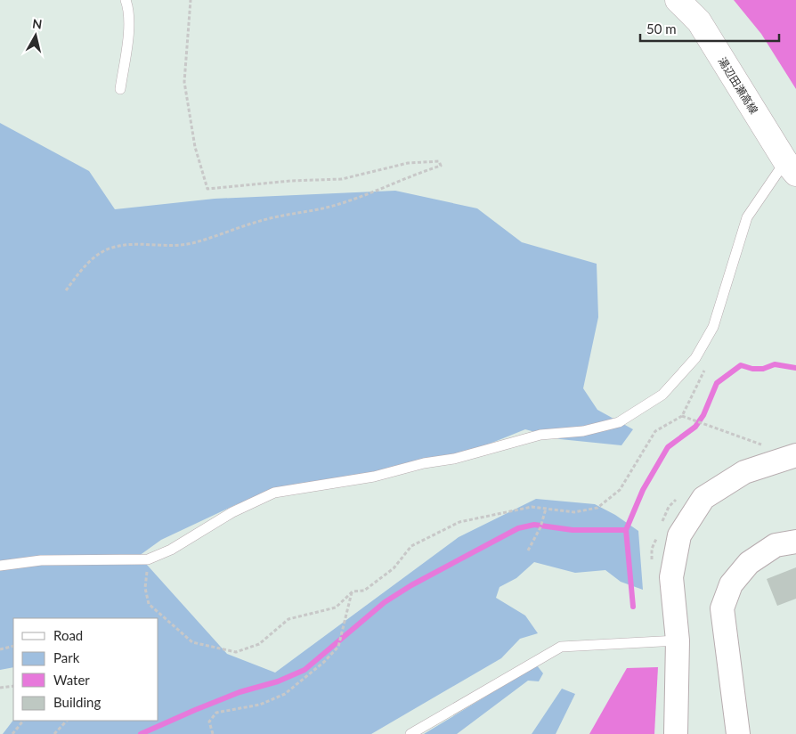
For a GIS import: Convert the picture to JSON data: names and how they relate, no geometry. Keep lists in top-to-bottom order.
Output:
{
  "streets": {
    "main road": ["湯辺田瀬高線"]
  },
  "legend": [
    "Road",
    "Park",
    "Water",
    "Building"
  ],
  "scale_bar": "50 m",
  "north": "top"
}
